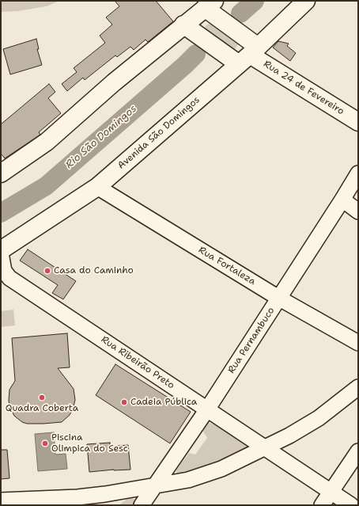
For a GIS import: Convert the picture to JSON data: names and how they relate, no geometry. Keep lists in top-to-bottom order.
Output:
{
  "streets": {
    "main road": ["Rua 24 de Fevereiro", "Avenida São Domingos"],
    "street": ["Rua Fortaleza", "Rua Pernambuco", "Rua Ribeirão Preto"]
  },
  "crossings": [
    ["Rua 24 de Fevereiro", "Avenida São Domingos"],
    ["Avenida São Domingos", "Rua Fortaleza"],
    ["Rua Fortaleza", "Rua Pernambuco"],
    ["Rua Pernambuco", "Rua Ribeirão Preto"]
  ],
  "water": ["Rio São Domingos"],
  "places": [
    "Casa do Caminho",
    "Quadra Coberta",
    "Cadeia Pública",
    "Piscina Olimpica do Sesc"
  ]
}
